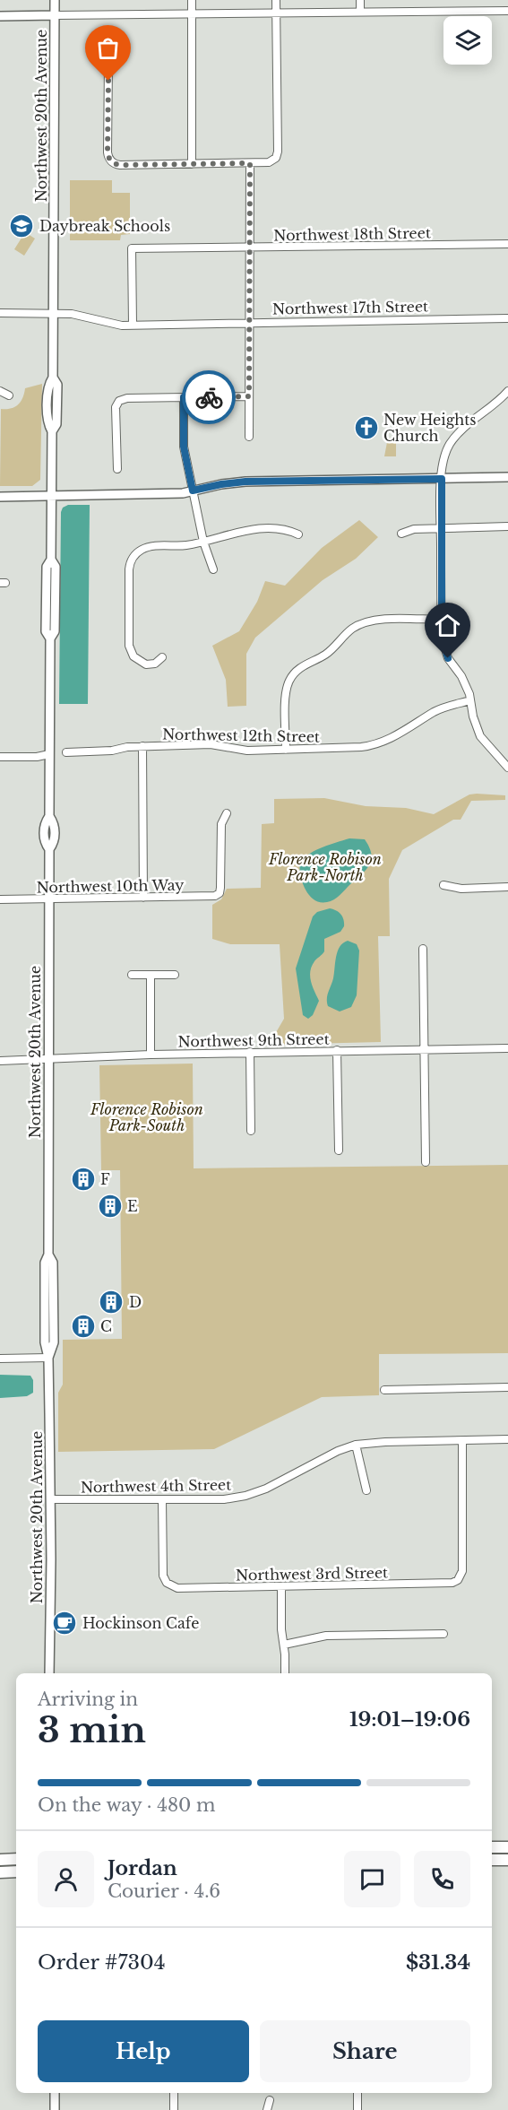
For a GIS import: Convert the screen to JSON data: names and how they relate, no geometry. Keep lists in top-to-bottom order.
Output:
{
  "streets": {
    "street": [
      "Northwest 20th Avenue",
      "Northwest 18th Street",
      "Northwest 17th Street",
      "Northwest 12th Street",
      "Northwest 10th Way",
      "Northwest 9th Street",
      "Northwest 4th Street",
      "Northwest 3rd Street"
    ]
  },
  "crossings": [
    ["Northwest 20th Avenue", "Northwest 17th Street"],
    ["Northwest 20th Avenue", "Northwest 10th Way"],
    ["Northwest 20th Avenue", "Northwest 9th Street"],
    ["Northwest 20th Avenue", "Northwest 4th Street"],
    ["Northwest 18th Street", "Northwest 17th Street"],
    ["Northwest 4th Street", "Northwest 3rd Street"]
  ],
  "parks": ["Florence Robison Park-North", "Florence Robison Park-South"],
  "places": {
    "school or university": ["Daybreak Schools"],
    "church": ["New Heights Church"],
    "building": [
      "F",
      "E",
      "D",
      "C"
    ],
    "cafe": ["Hockinson Cafe"]
  },
  "page": {
    "heading": ["3 min", "Arriving in", "19:01–19:06"],
    "panel": [
      "Jordan",
      "Courier · 4.6",
      "Order #7304",
      "$31.34"
    ],
    "bar": "On the way · 480 m",
    "buttons": ["Help", "Share"]
  }
}
